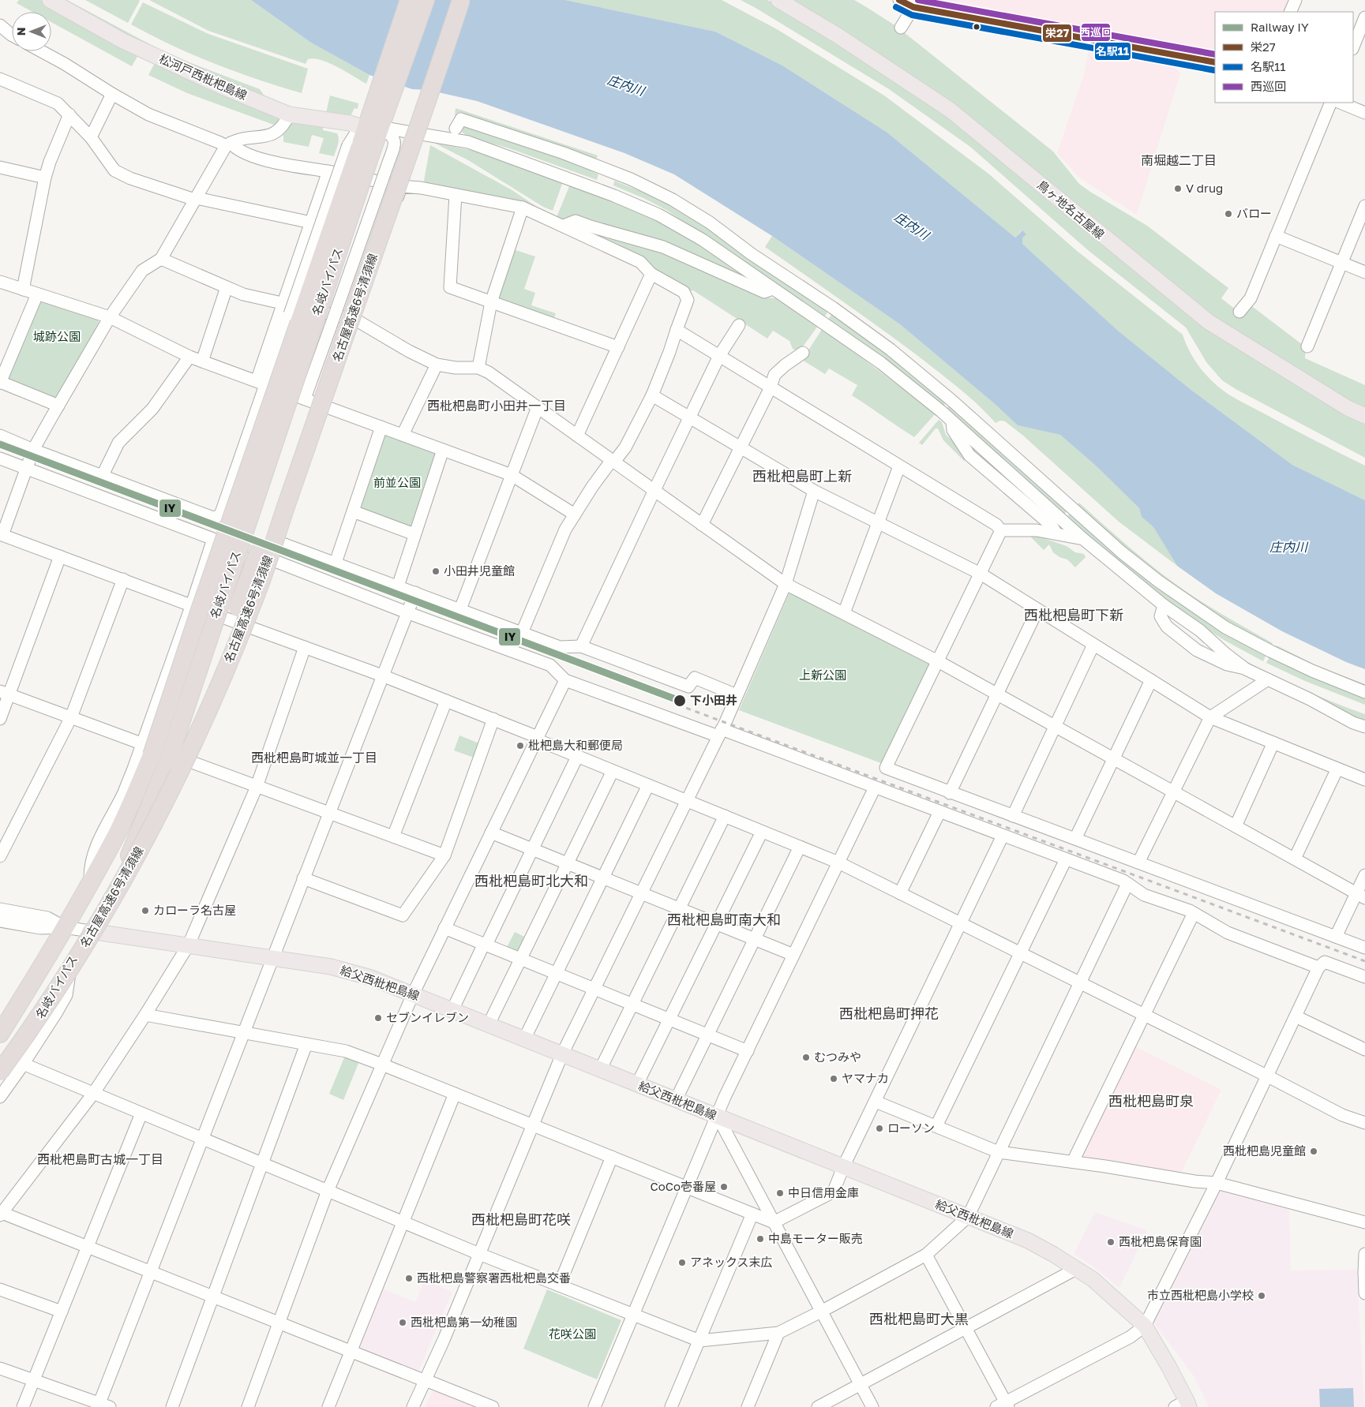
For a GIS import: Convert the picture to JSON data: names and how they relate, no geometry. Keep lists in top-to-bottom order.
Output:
{
  "streets": {
    "highway": ["名岐バイパス", "名古屋高速6号清須線"],
    "main road": ["松河戸西枇杷島線", "鳥ヶ地名古屋線", "給父西枇杷島線"]
  },
  "crossings": [
    ["松河戸西枇杷島線", "名岐バイパス"],
    ["名岐バイパス", "給父西枇杷島線"]
  ],
  "districts": [
    "南堀越二丁目",
    "西枇杷島町小田井一丁目",
    "西枇杷島町上新",
    "西枇杷島町下新",
    "西枇杷島町城並一丁目",
    "西枇杷島町北大和",
    "西枇杷島町南大和",
    "西枇杷島町押花",
    "西枇杷島町泉",
    "西枇杷島町古城一丁目",
    "西枇杷島町花咲",
    "西枇杷島町大黒"
  ],
  "water": ["庄内川"],
  "parks": [
    "城跡公園",
    "前並公園",
    "上新公園",
    "花咲公園"
  ],
  "places": [
    "V drug",
    "バロー",
    "小田井児童館",
    "下小田井",
    "枇杷島大和郵便局",
    "カローラ名古屋",
    "セブンイレブン",
    "むつみや",
    "ヤマナカ",
    "ローソン",
    "西枇杷島児童館",
    "CoCo壱番屋",
    "中日信用金庫",
    "中島モーター販売",
    "西枇杷島保育園",
    "アネックス末広",
    "西枇杷島警察署西枇杷島交番",
    "市立西枇杷島小学校",
    "西枇杷島第一幼稚園"
  ],
  "lines": [
    "transit line 栄27",
    "transit line 西巡回",
    "transit line 名駅11",
    "rail line IY"
  ],
  "legend": [
    "Railway IY",
    "栄27",
    "名駅11",
    "西巡回"
  ],
  "north": "left"
}
